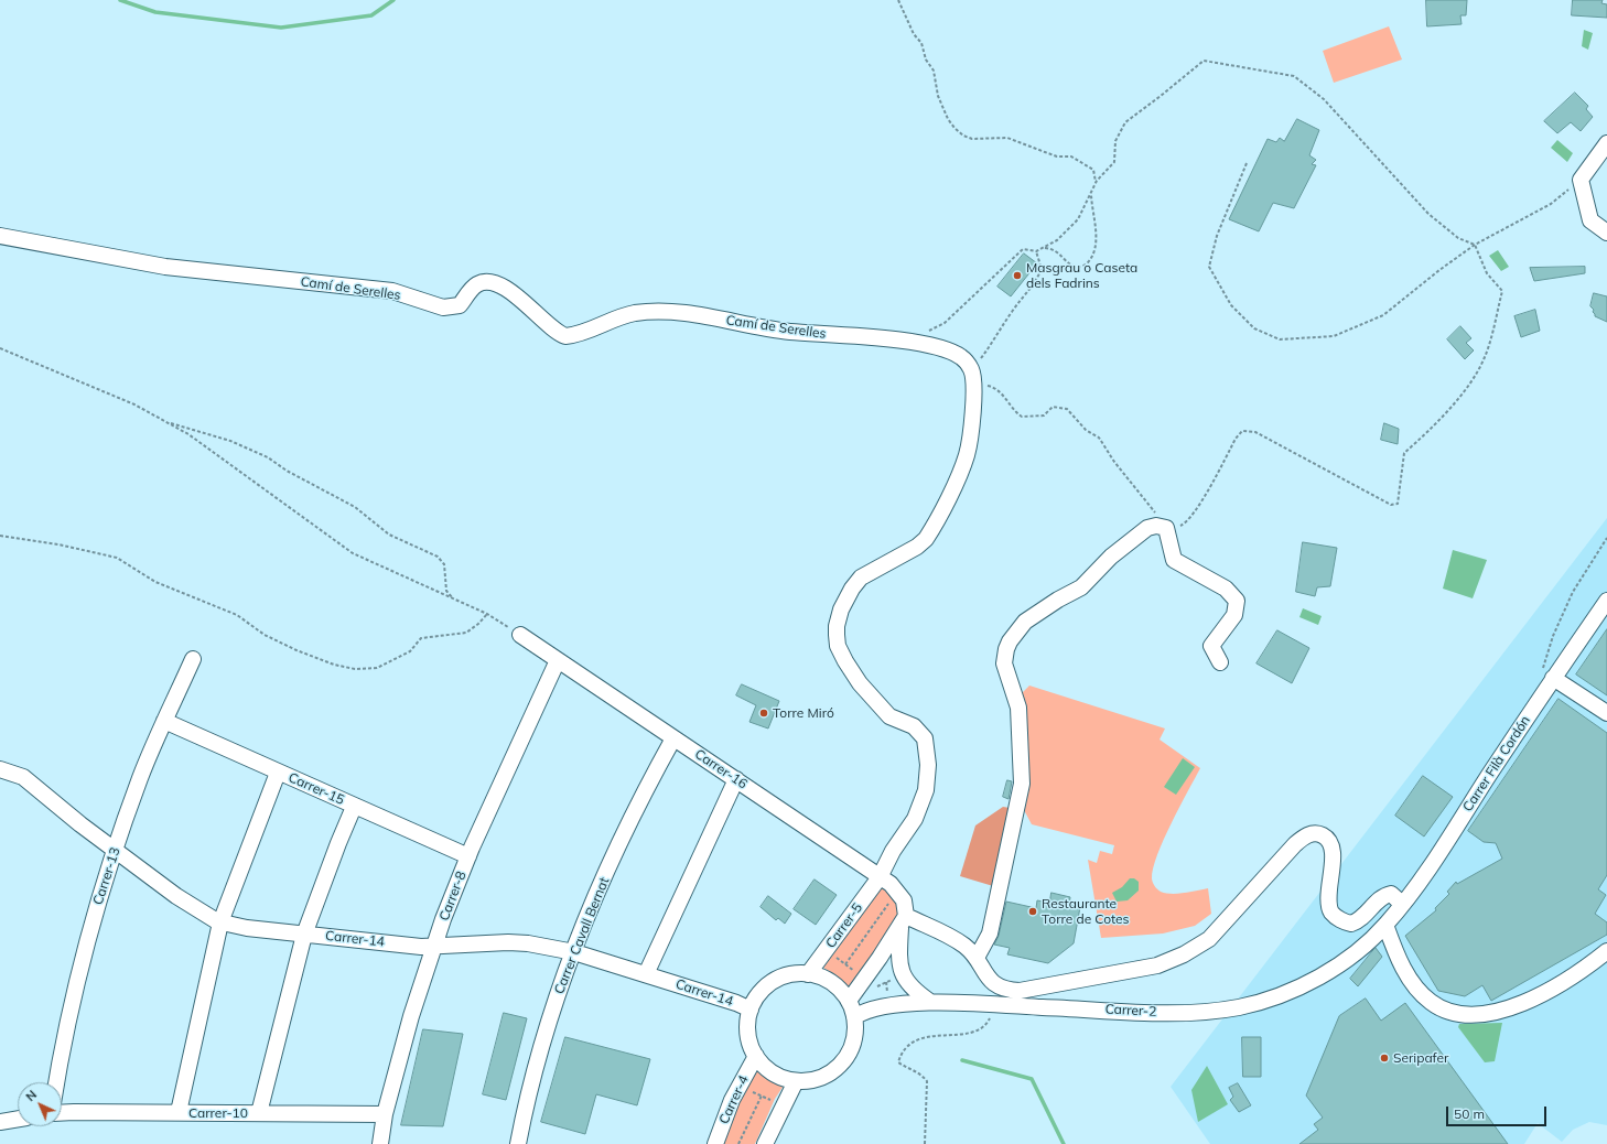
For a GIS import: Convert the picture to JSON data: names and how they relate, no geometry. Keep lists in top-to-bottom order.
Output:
{
  "streets": {
    "street": [
      "Camí de Serelles",
      "Carrer Filà Cordón",
      "Carrer-16",
      "Carrer-15",
      "Carrer-13",
      "Carrer-8",
      "Carrer-5",
      "Carrer Cavall Bernat",
      "Carrer-14",
      "Carrer-2",
      "Carrer-4",
      "Carrer-10"
    ]
  },
  "crossings": [
    ["Carrer Filà Cordón", "Carrer-2"],
    ["Carrer-16", "Carrer-8"],
    ["Carrer-16", "Carrer-5"],
    ["Carrer-16", "Carrer Cavall Bernat"],
    ["Carrer-15", "Carrer-13"],
    ["Carrer-15", "Carrer-8"],
    ["Carrer-13", "Carrer-14"],
    ["Carrer-8", "Carrer-14"],
    ["Carrer-8", "Carrer-10"],
    ["Carrer-5", "Carrer-14"],
    ["Carrer-5", "Carrer-2"],
    ["Carrer-5", "Carrer-4"],
    ["Carrer Cavall Bernat", "Carrer-14"],
    ["Carrer-14", "Carrer-2"],
    ["Carrer-14", "Carrer-4"],
    ["Carrer-2", "Carrer-4"]
  ],
  "places": [
    "Masgrau o Caseta dels Fadrins",
    "Torre Miró",
    "Restaurante Torre de Cotes",
    "Seripafer"
  ],
  "scale_bar": "50 m",
  "north": "top left"
}
